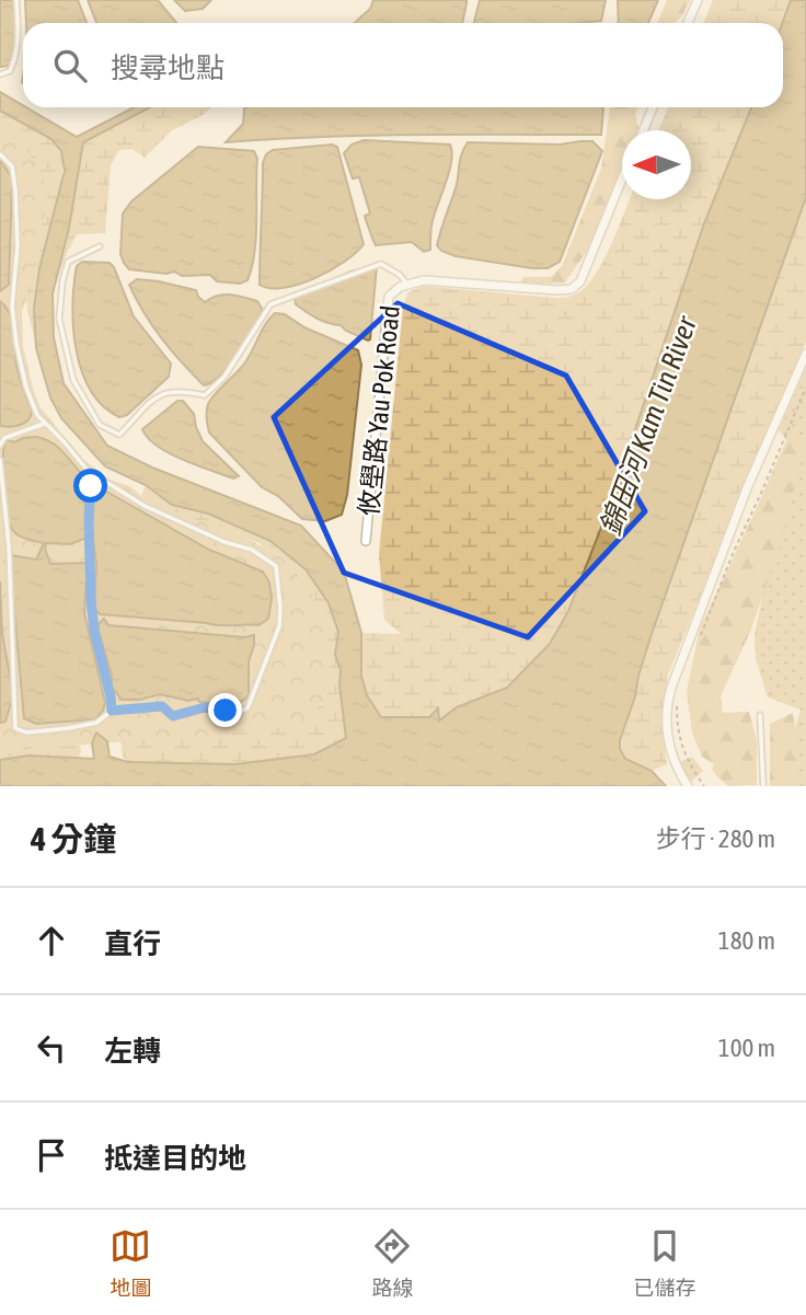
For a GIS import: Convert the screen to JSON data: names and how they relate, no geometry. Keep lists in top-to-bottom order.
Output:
{
  "streets": {
    "street": ["攸壆路 Yau Pok Road"]
  },
  "water": ["錦田河 Kam Tin River"],
  "north": "left",
  "page": {
    "search": "搜尋地點",
    "heading": ["4 分鐘", "步行 · 280 m"],
    "list": [
      ["直行", "180 m"],
      ["左轉", "100 m"],
      "抵達目的地"
    ],
    "nav": ["地圖", "路線", "已儲存"]
  }
}
